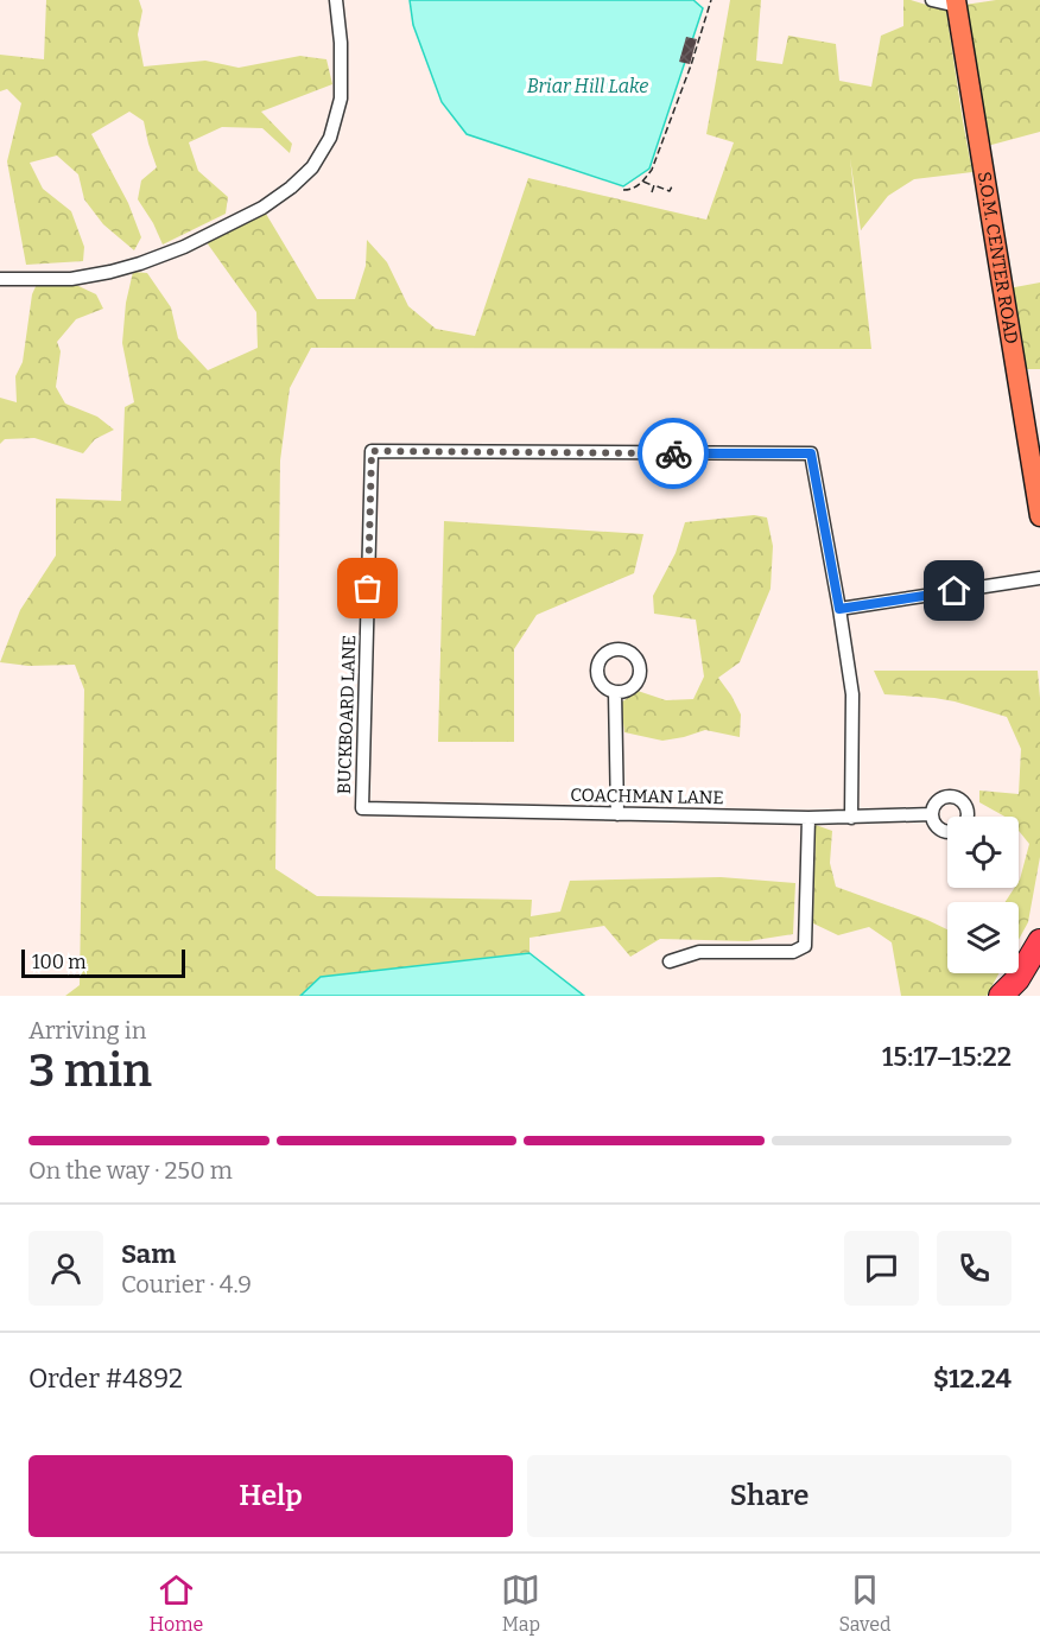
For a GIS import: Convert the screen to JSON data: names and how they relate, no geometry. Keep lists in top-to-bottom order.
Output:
{
  "streets": {
    "main road": ["S.O.M. CENTER ROAD"],
    "street": ["BUCKBOARD LANE", "COACHMAN LANE"]
  },
  "crossings": [
    ["BUCKBOARD LANE", "COACHMAN LANE"]
  ],
  "water": ["Briar Hill Lake"],
  "scale_bar": "100 m",
  "page": {
    "scale": "100 m",
    "heading": ["3 min", "Arriving in", "15:17–15:22"],
    "panel": [
      "Sam",
      "Courier · 4.9",
      "Order #4892",
      "$12.24"
    ],
    "bar": "On the way · 250 m",
    "buttons": ["Help", "Share"],
    "tabs": ["Home", "Map", "Saved"]
  }
}
